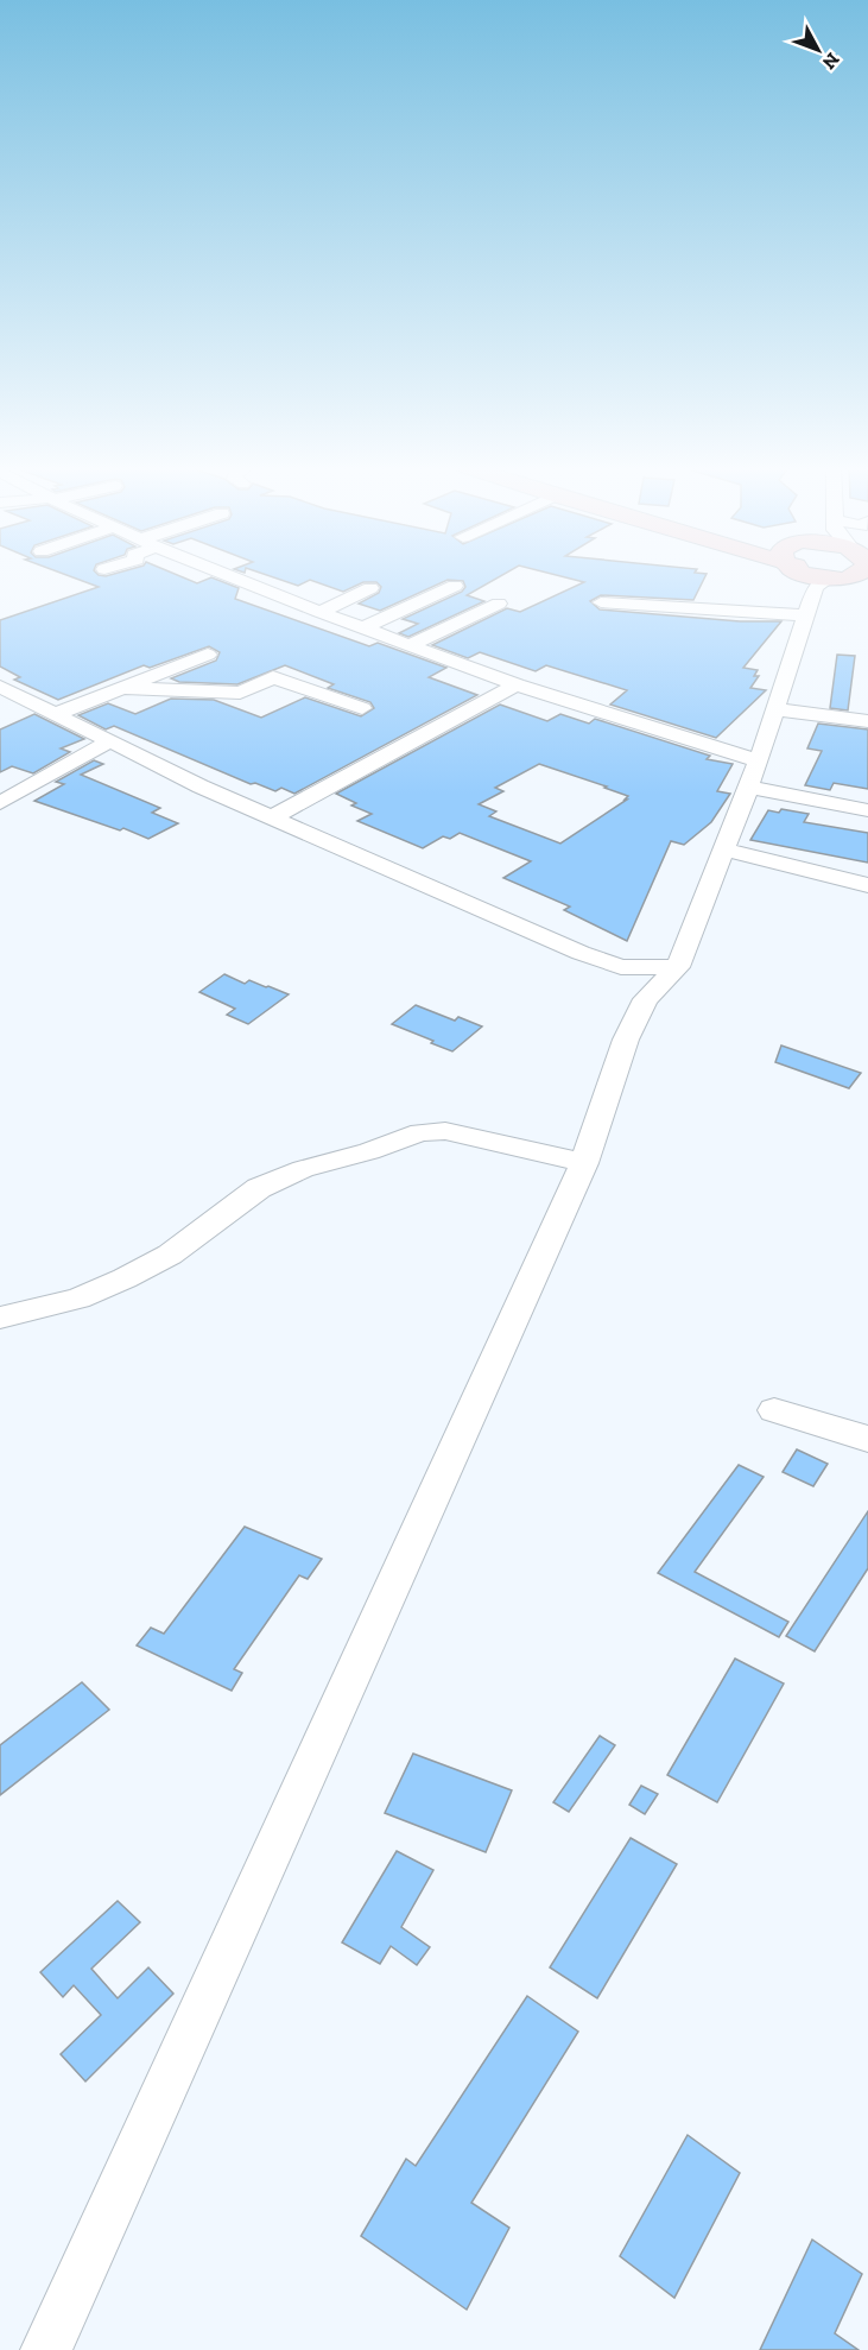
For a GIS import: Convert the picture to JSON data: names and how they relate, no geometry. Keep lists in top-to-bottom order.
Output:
{
  "north": "bottom right"
}
